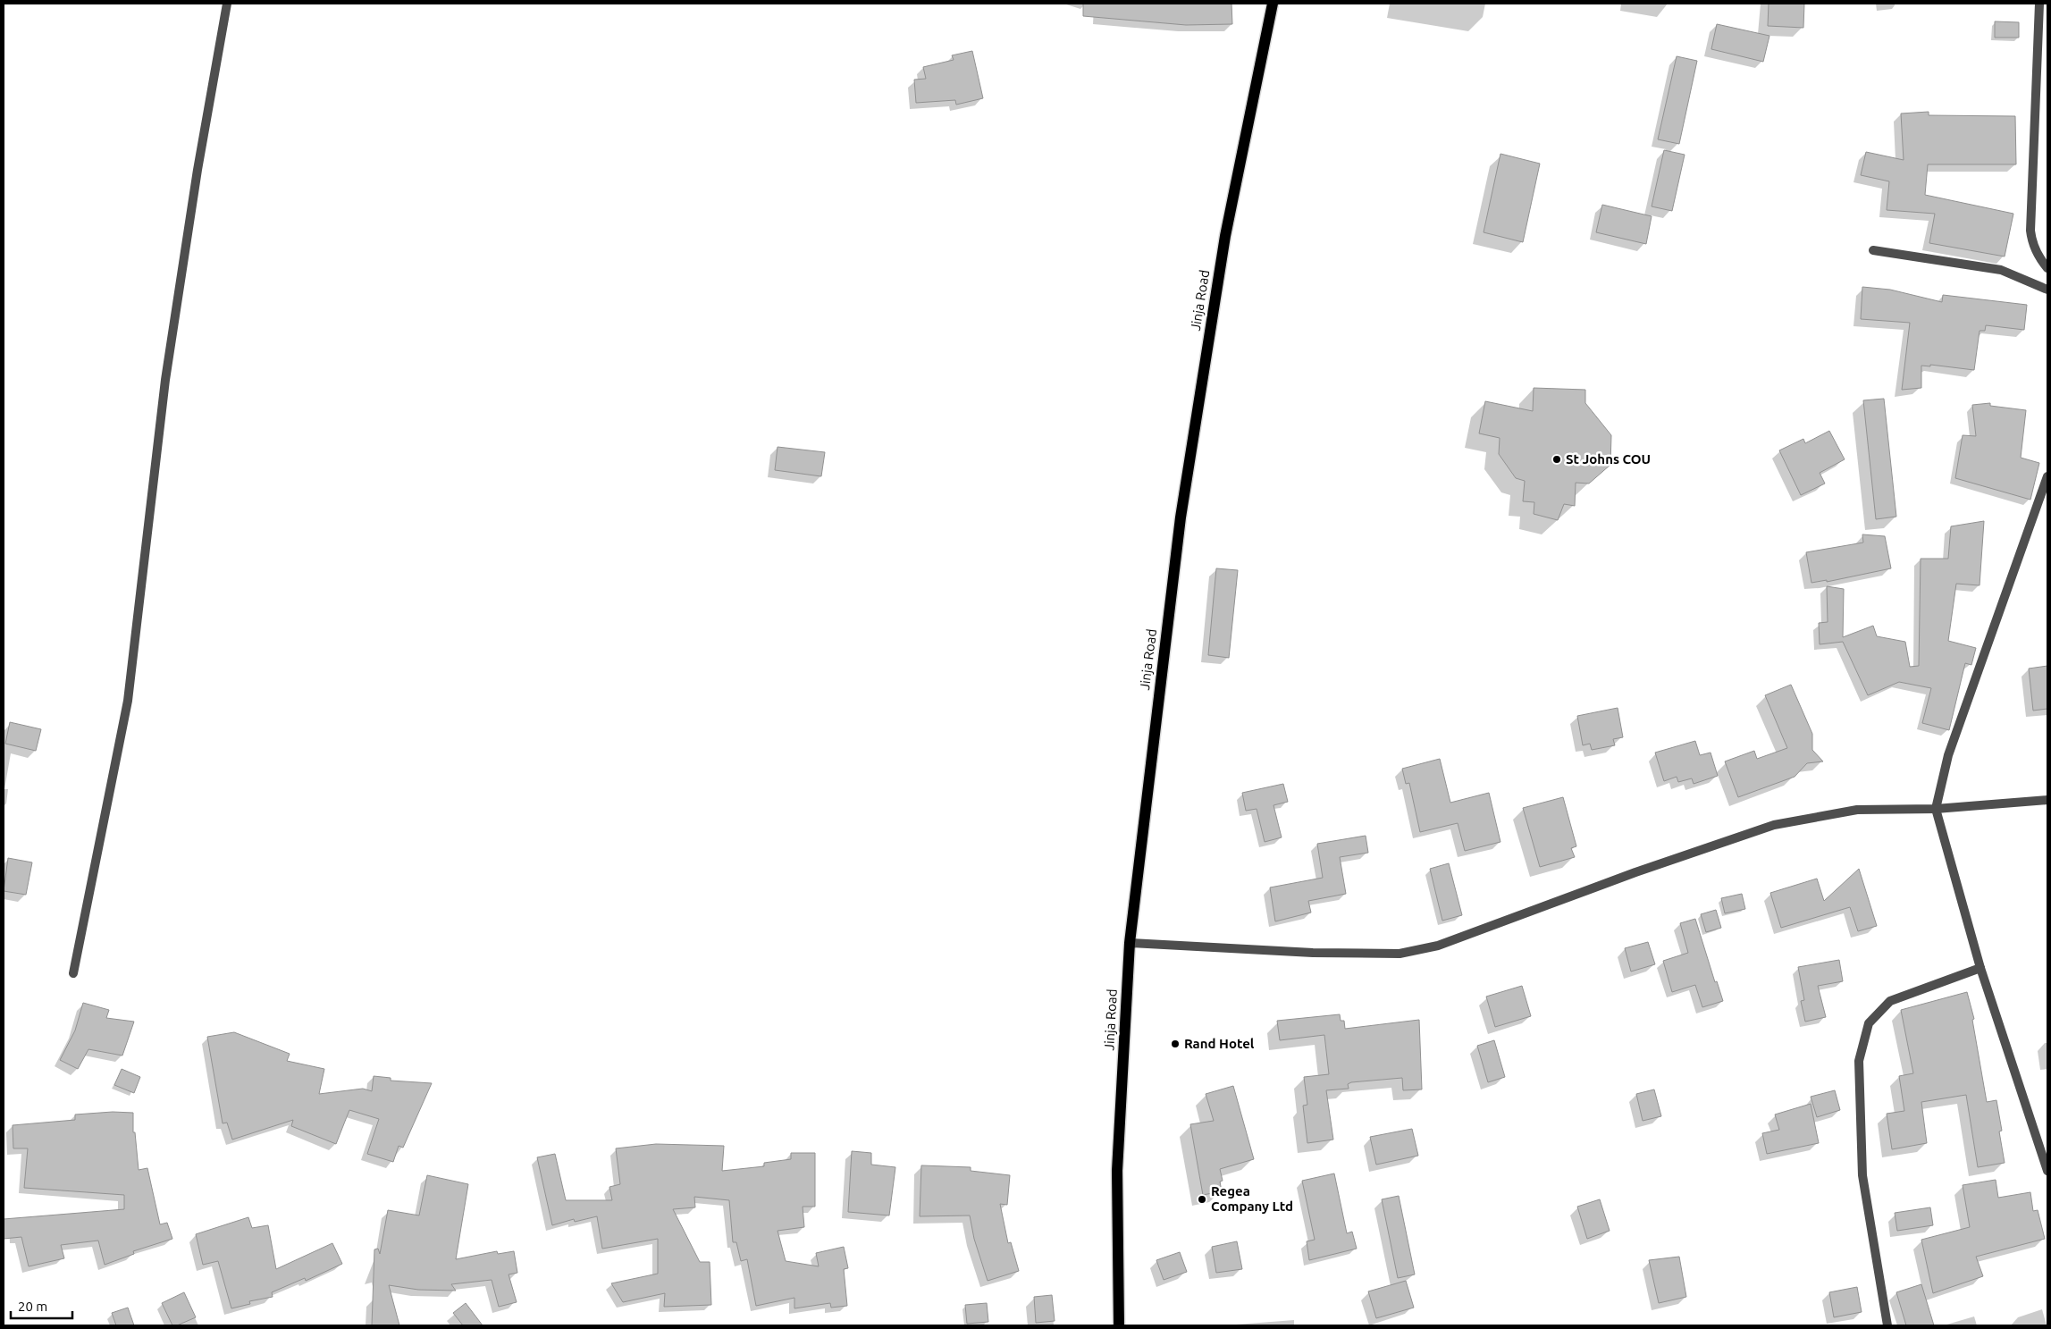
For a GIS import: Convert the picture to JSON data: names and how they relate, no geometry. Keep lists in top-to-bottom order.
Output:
{
  "streets": {
    "main road": ["Jinja Road"]
  },
  "places": ["St Johns COU", "Rand Hotel", "Regea Company Ltd"],
  "scale_bar": "20 m"
}
